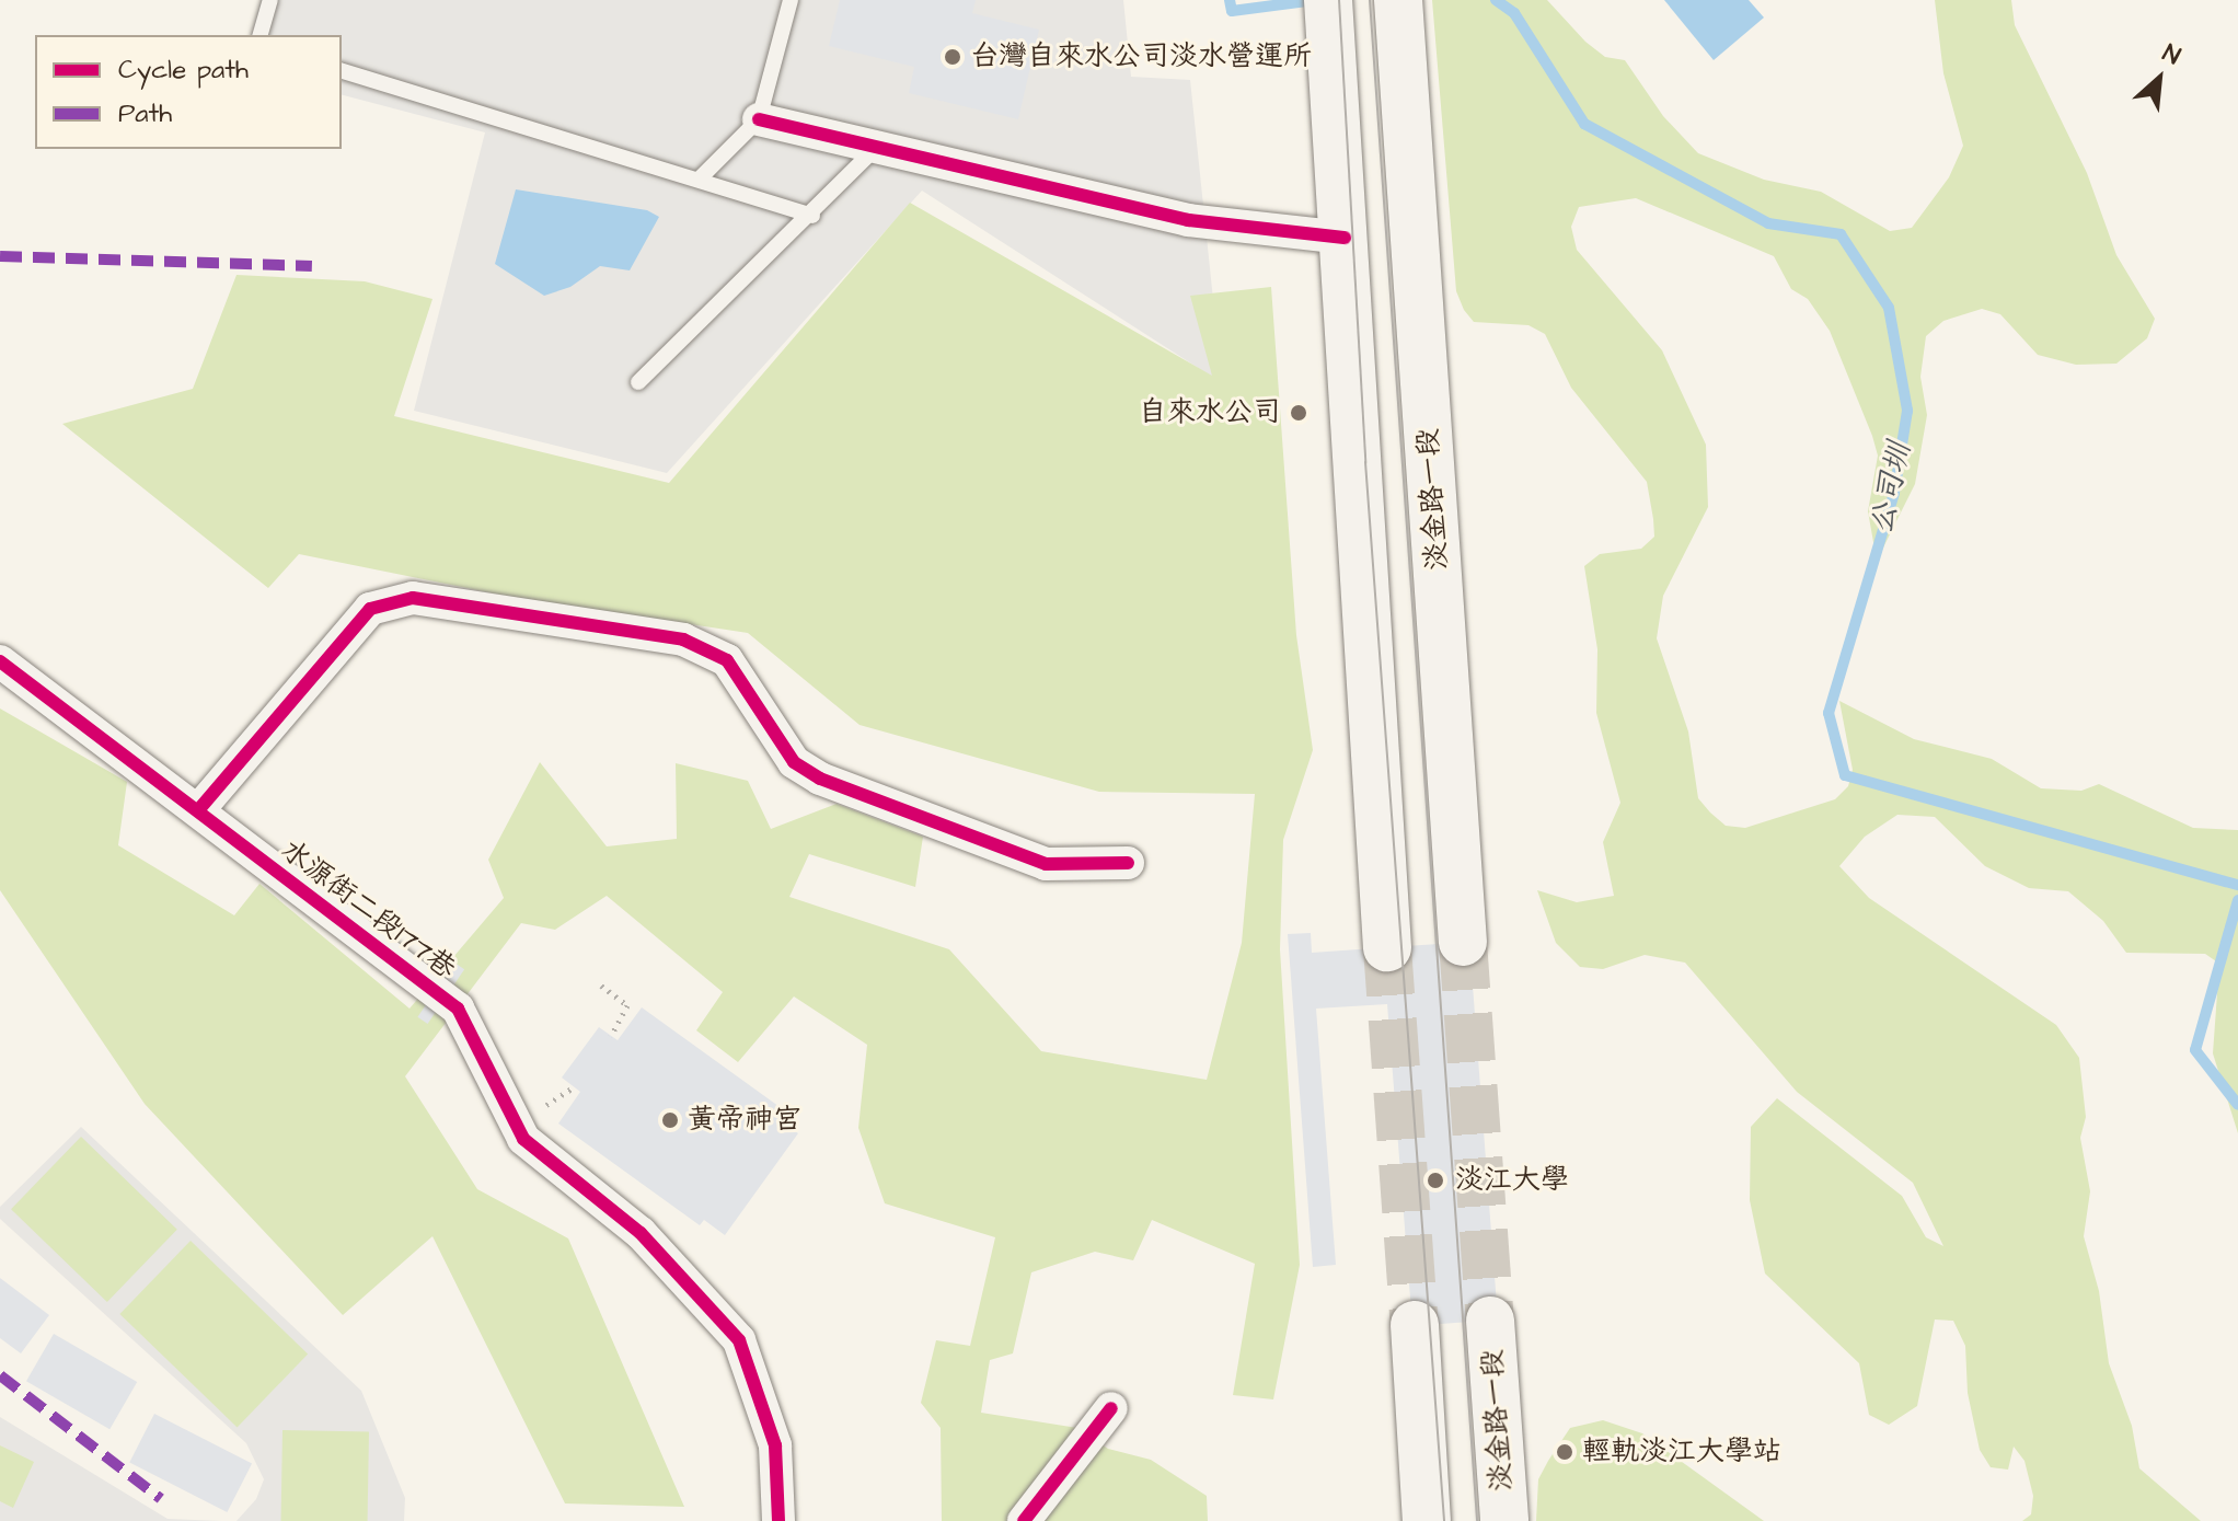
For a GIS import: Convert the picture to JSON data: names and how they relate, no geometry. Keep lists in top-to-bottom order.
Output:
{
  "streets": {
    "main road": ["淡金路一段"],
    "street": ["水源街二段177巷"]
  },
  "water": ["公司圳"],
  "places": [
    "台灣自來水公司淡水營運所",
    "自來水公司",
    "黃帝神宮",
    "淡江大學",
    "輕軌淡江大學站"
  ],
  "legend": ["Cycle path", "Path"],
  "north": "top right"
}
